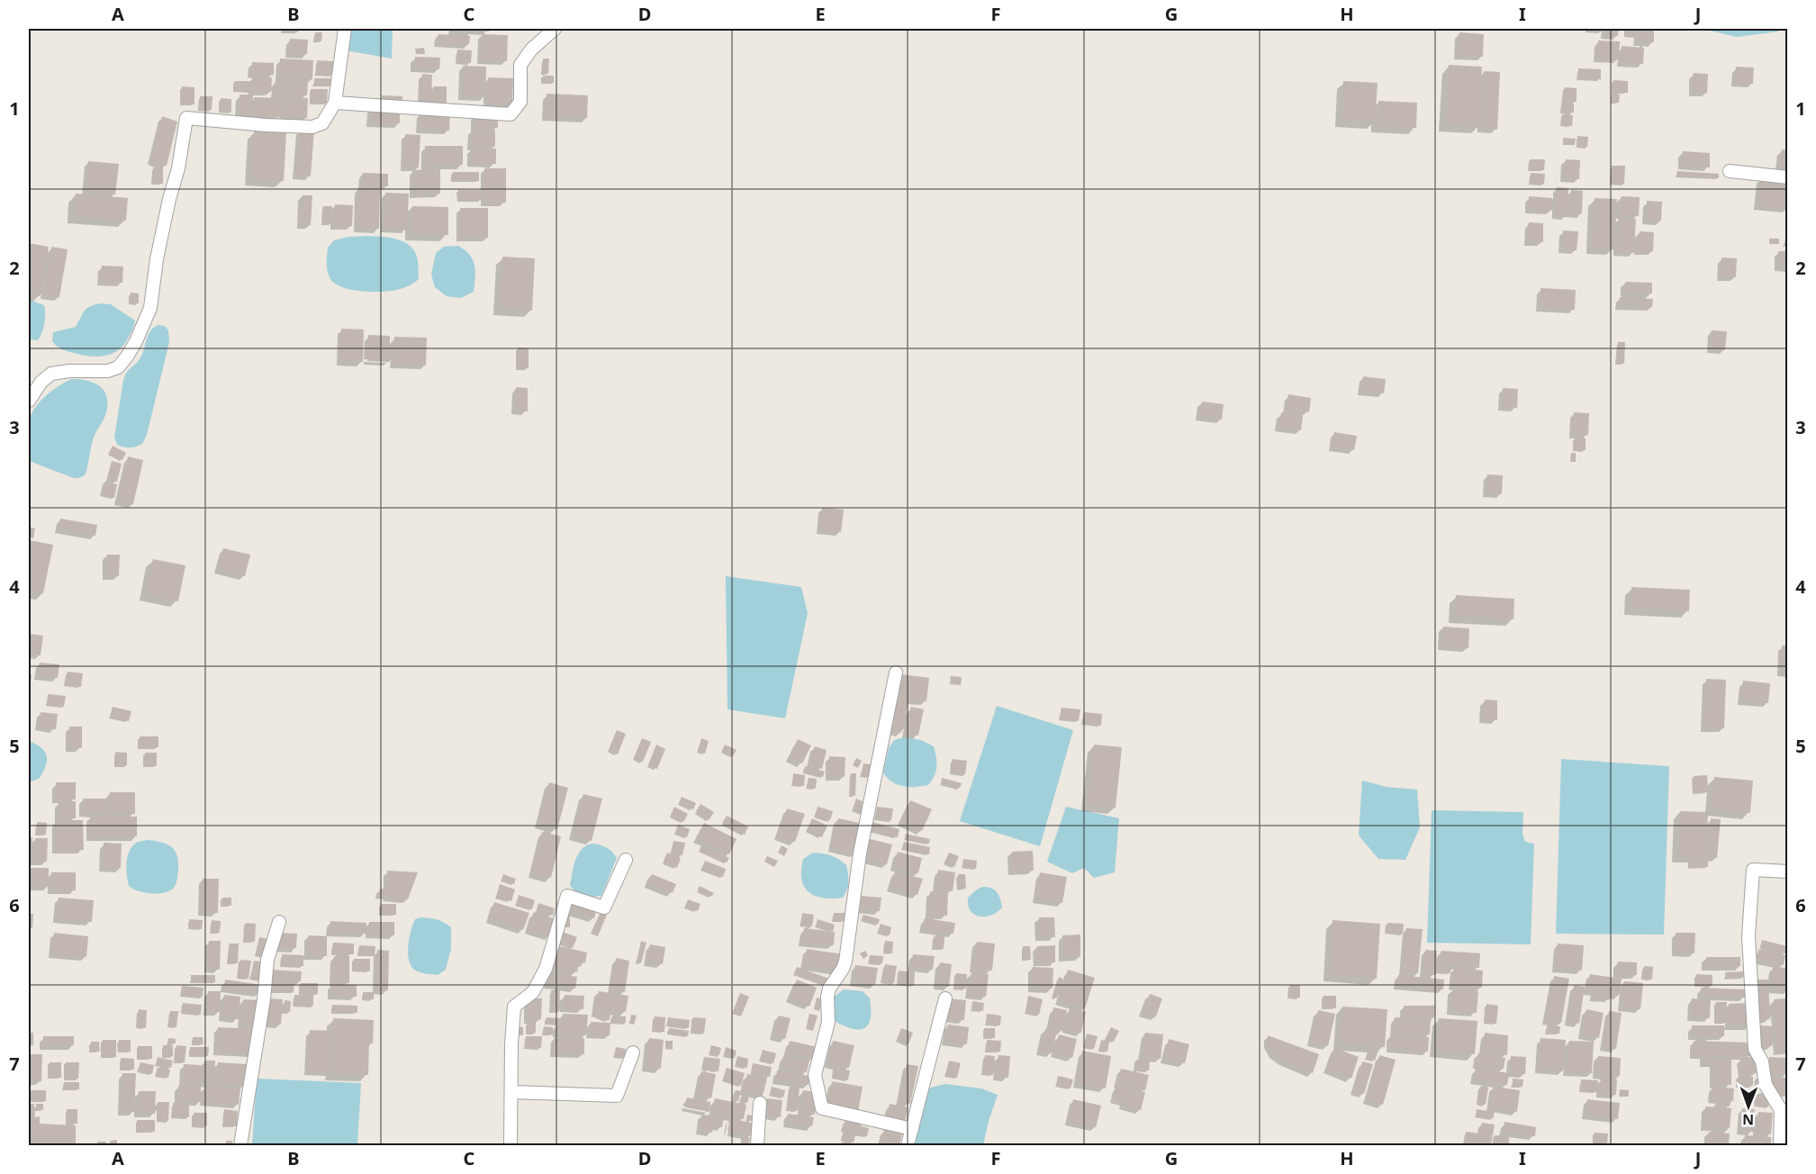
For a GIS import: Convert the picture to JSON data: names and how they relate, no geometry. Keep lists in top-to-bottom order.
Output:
{
  "north": "bottom",
  "grid": {
    "columns": [
      "A",
      "B",
      "C",
      "D",
      "E",
      "F",
      "G",
      "H",
      "I",
      "J"
    ],
    "rows": [
      "1",
      "2",
      "3",
      "4",
      "5",
      "6",
      "7"
    ]
  }
}
